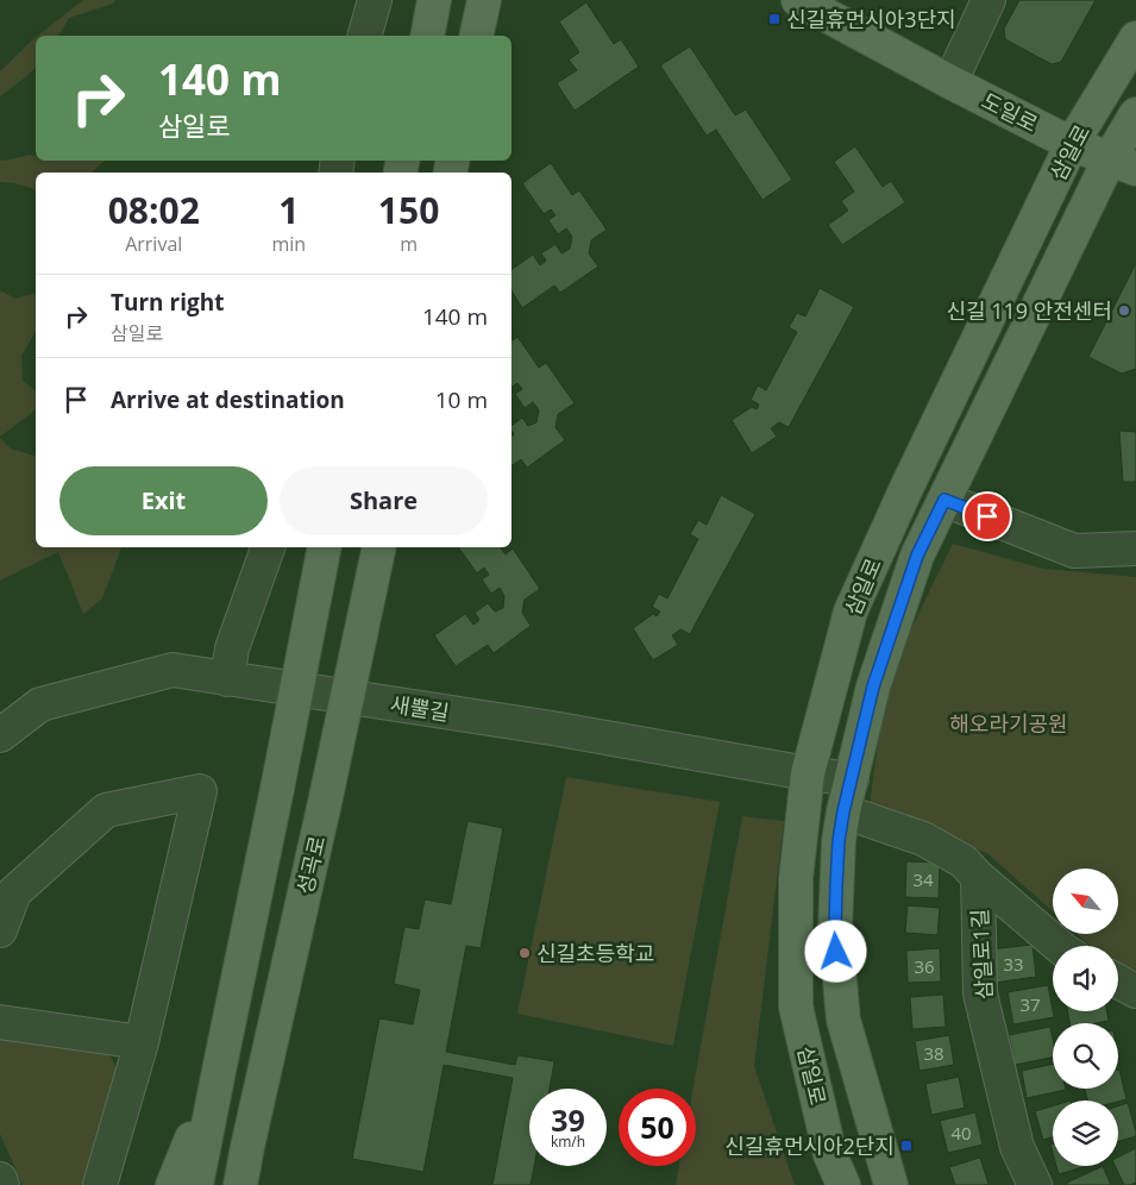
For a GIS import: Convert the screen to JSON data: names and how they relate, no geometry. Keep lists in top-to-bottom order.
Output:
{
  "streets": {
    "main road": ["도일로", "삼일로", "성곡로"],
    "street": ["새뿔길", "삼일로1길"]
  },
  "crossings": [
    ["도일로", "삼일로"],
    ["삼일로", "새뿔길"]
  ],
  "parks": ["해오라기공원"],
  "places": {
    "transit": ["신길휴먼시아3단지", "신길휴먼시아2단지"],
    "other": ["신길 119 안전센터", "신길초등학교"]
  },
  "house_numbers": [
    "34",
    "33",
    "36",
    "37",
    "38",
    "40"
  ],
  "north": "top left",
  "page": {
    "turn": ["140 m", "삼일로"],
    "eta": [
      "08:02",
      "Arrival",
      "1",
      "min",
      "150",
      "m"
    ],
    "list": [
      {
        "name": "Turn right",
        "note": "삼일로",
        "value": "140 m"
      },
      {
        "name": "Arrive at destination",
        "value": "10 m"
      }
    ],
    "buttons": ["Exit", "Share"],
    "speed": "39 km/h",
    "limit": "50"
  }
}
